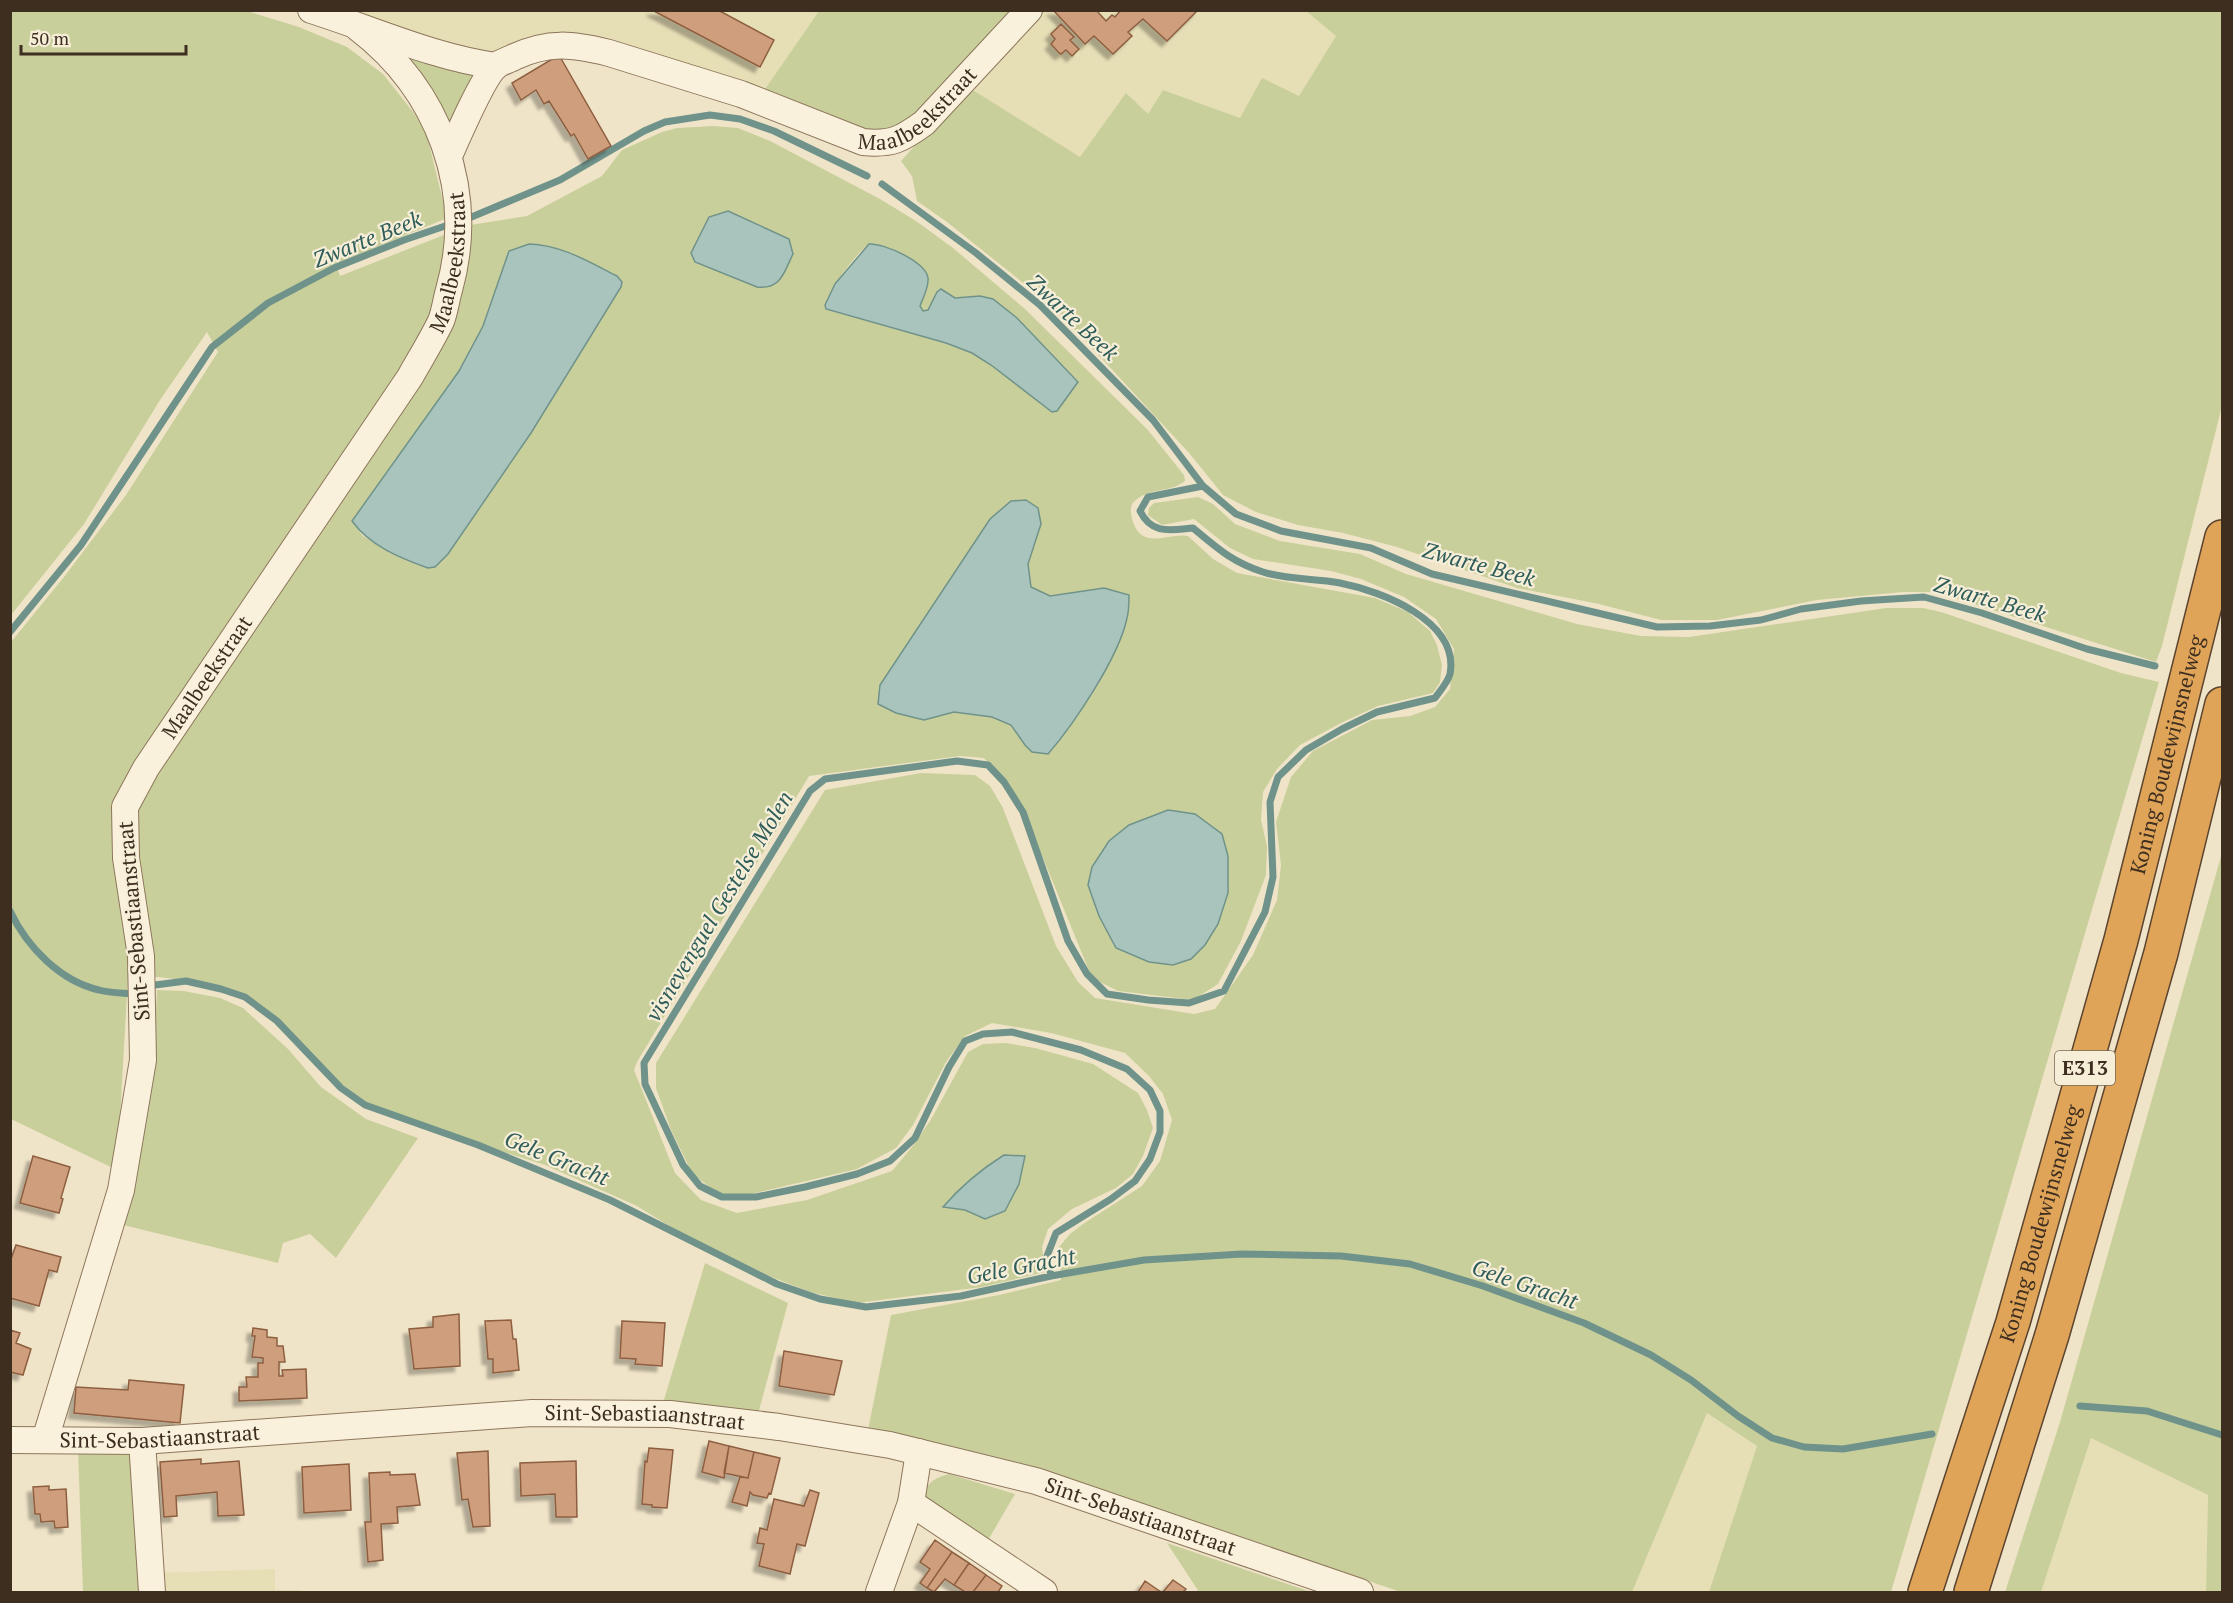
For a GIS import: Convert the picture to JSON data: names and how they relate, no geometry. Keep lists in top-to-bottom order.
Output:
{
  "streets": {
    "highway": ["Koning Boudewijnsnelweg", "E313"],
    "street": ["Maalbeekstraat", "Sint-Sebastiaanstraat"]
  },
  "crossings": [
    ["Maalbeekstraat", "Sint-Sebastiaanstraat"]
  ],
  "water": ["Zwarte Beek", "visnevenguel Gestelse Molen", "Gele Gracht"],
  "scale_bar": "50 m"
}
